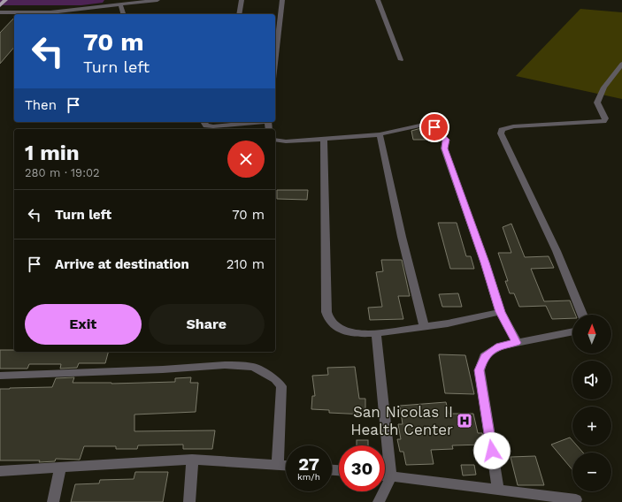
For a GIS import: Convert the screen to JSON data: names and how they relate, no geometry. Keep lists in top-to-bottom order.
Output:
{
  "places": {
    "hospital": ["San Nicolas II Health Center"]
  },
  "north": "top",
  "page": {
    "turn": ["70 m", "Turn left"],
    "then": "Then",
    "heading": ["1 min", "280 m · 19:02"],
    "list": [
      {
        "name": "Turn left",
        "value": "70 m"
      },
      {
        "name": "Arrive at destination",
        "value": "210 m"
      }
    ],
    "buttons": ["Exit", "Share"],
    "map_buttons": ["+", "−"],
    "speed": "27 km/h",
    "limit": "30"
  }
}
